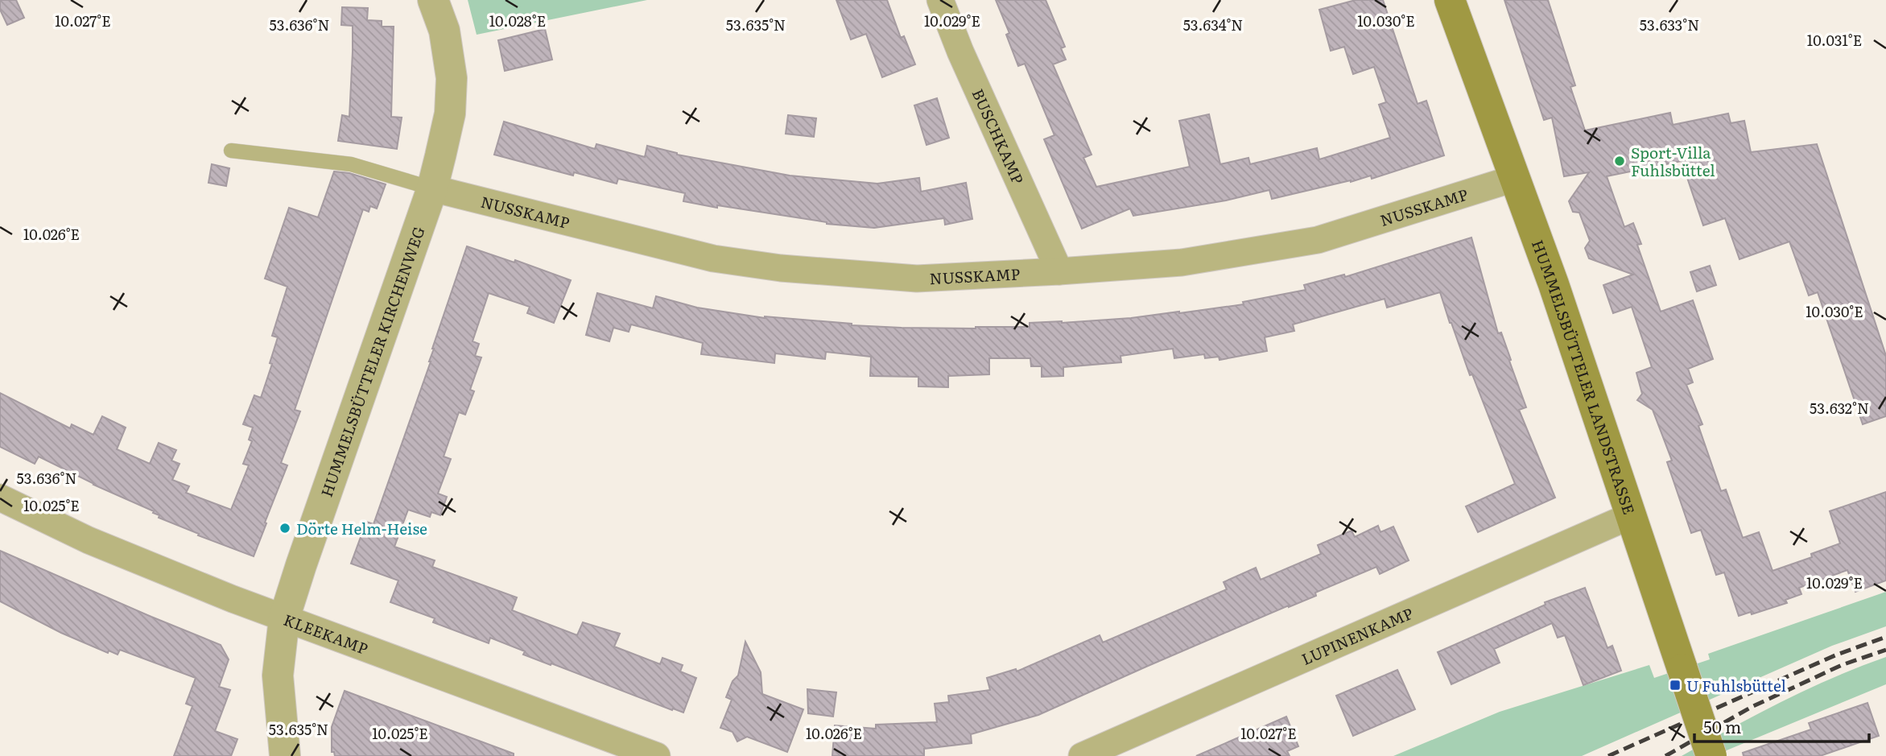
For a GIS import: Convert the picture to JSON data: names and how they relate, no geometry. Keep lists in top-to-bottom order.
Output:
{
  "streets": {
    "main road": ["HUMMELSBÜTTELER LANDSTRASSE"],
    "street": [
      "BUSCHKAMP",
      "NUSSKAMP",
      "HUMMELSBÜTTELER KIRCHENWEG",
      "KLEEKAMP",
      "LUPINENKAMP"
    ]
  },
  "crossings": [
    ["BUSCHKAMP", "NUSSKAMP"],
    ["NUSSKAMP", "HUMMELSBÜTTELER KIRCHENWEG"],
    ["NUSSKAMP", "HUMMELSBÜTTELER LANDSTRASSE"],
    ["HUMMELSBÜTTELER KIRCHENWEG", "KLEEKAMP"],
    ["HUMMELSBÜTTELER LANDSTRASSE", "LUPINENKAMP"]
  ],
  "places": {
    "other": ["Sport-Villa Fuhlsbüttel", "Dörte Helm-Heise"],
    "transit": ["U Fuhlsbüttel"]
  },
  "scale_bar": "50 m",
  "coordinates": [
    "10.028°E",
    "10.027°E",
    "10.029°E",
    "10.030°E",
    "53.636°N",
    "53.635°N",
    "53.634°N",
    "53.633°N",
    "10.031°E",
    "10.026°E",
    "53.632°N",
    "10.025°E"
  ]
}
